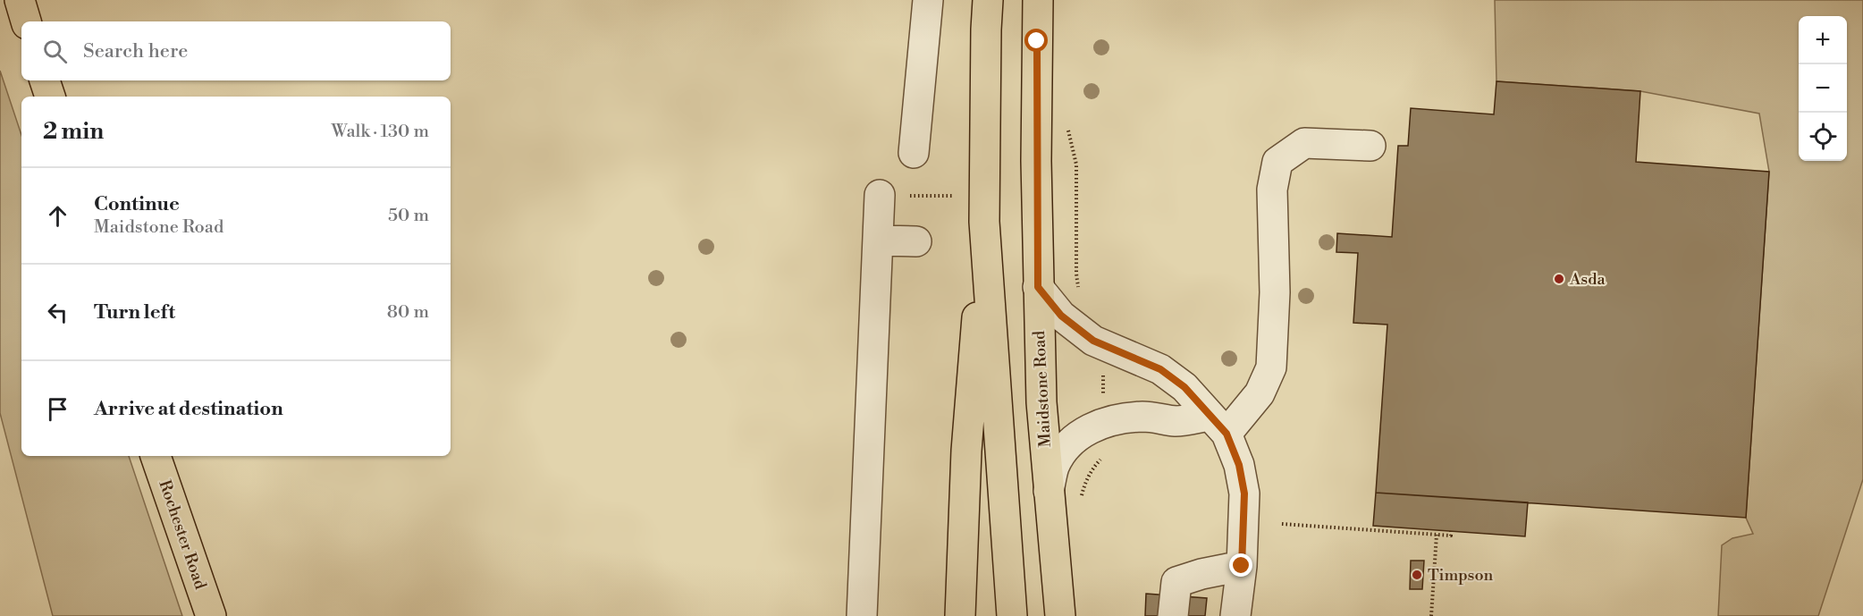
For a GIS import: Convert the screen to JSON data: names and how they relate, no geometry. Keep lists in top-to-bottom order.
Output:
{
  "streets": {
    "main road": ["Maidstone Road", "Rochester Road"]
  },
  "places": ["Asda", "Timpson"],
  "page": {
    "map_buttons": ["+", "−"],
    "search": "Search here",
    "heading": ["2 min", "Walk · 130 m"],
    "list": [
      ["Continue", "Maidstone Road", "50 m"],
      ["Turn left", "80 m"],
      "Arrive at destination"
    ]
  }
}
